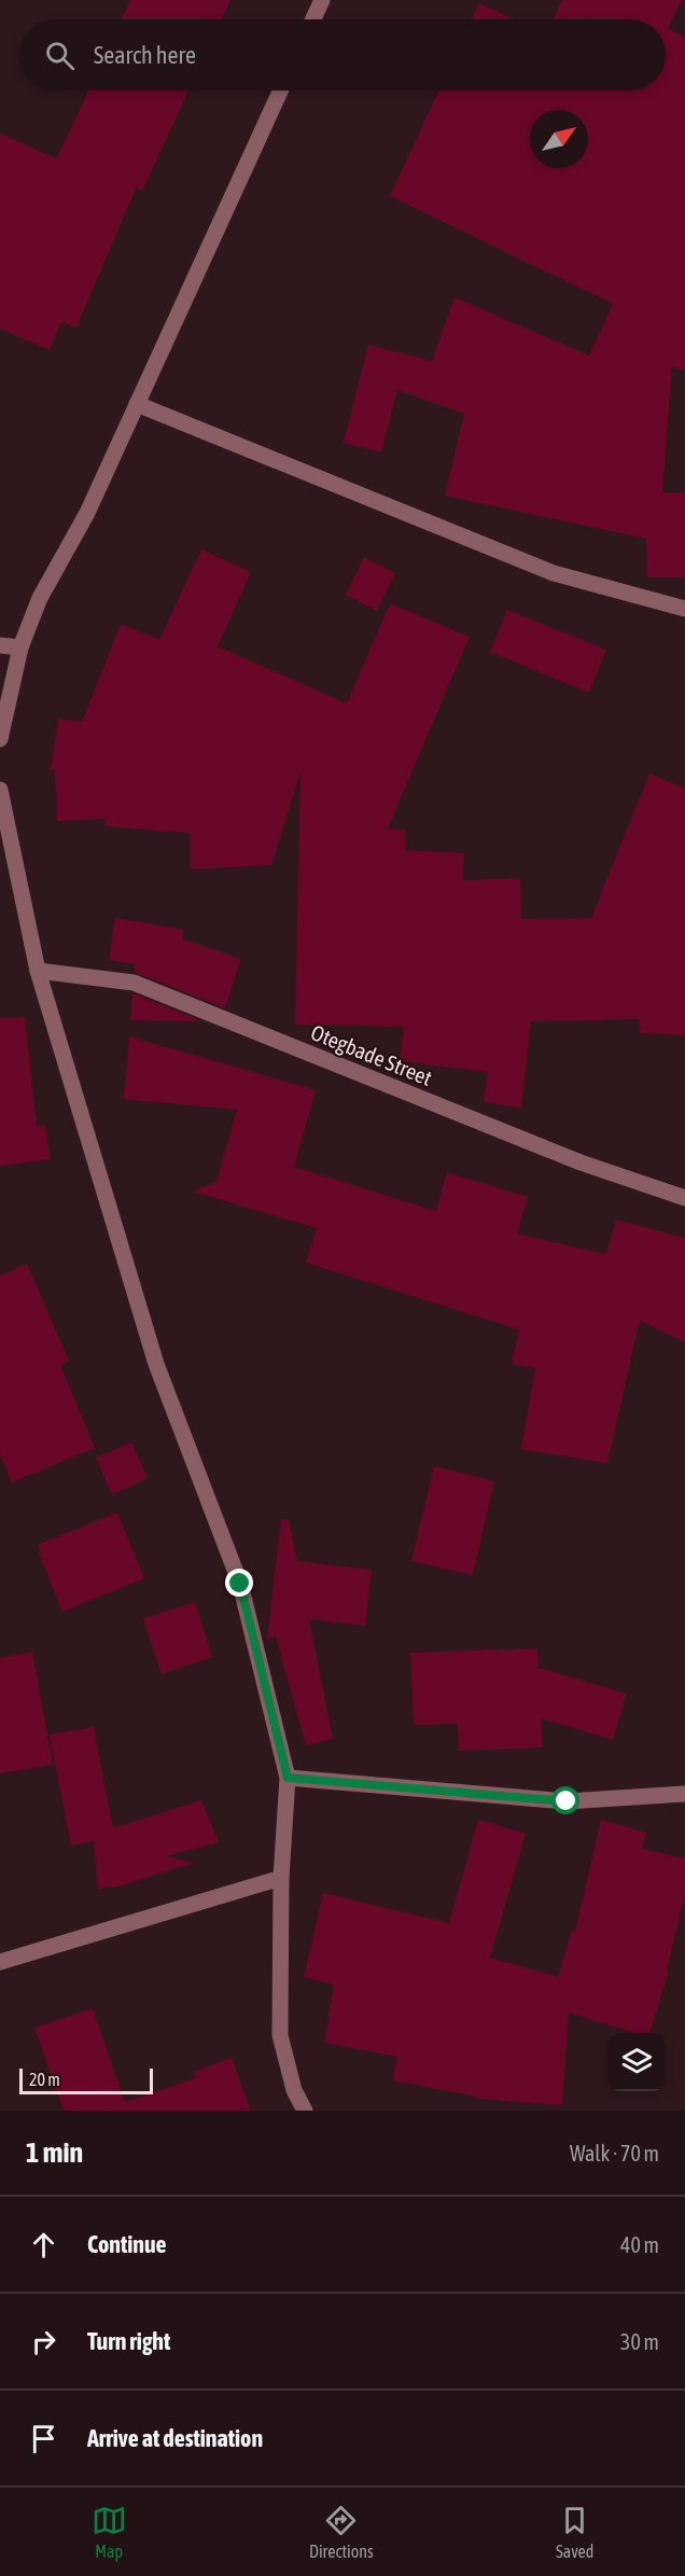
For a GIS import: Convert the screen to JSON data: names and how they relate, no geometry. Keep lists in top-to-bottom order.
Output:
{
  "streets": {
    "street": ["Otegbade Street"]
  },
  "scale_bar": "20 m",
  "north": "top right",
  "page": {
    "search": "Search here",
    "scale": "20 m",
    "heading": ["1 min", "Walk · 70 m"],
    "list": [
      ["Continue", "40 m"],
      ["Turn right", "30 m"],
      "Arrive at destination"
    ],
    "nav": ["Map", "Directions", "Saved"]
  }
}
